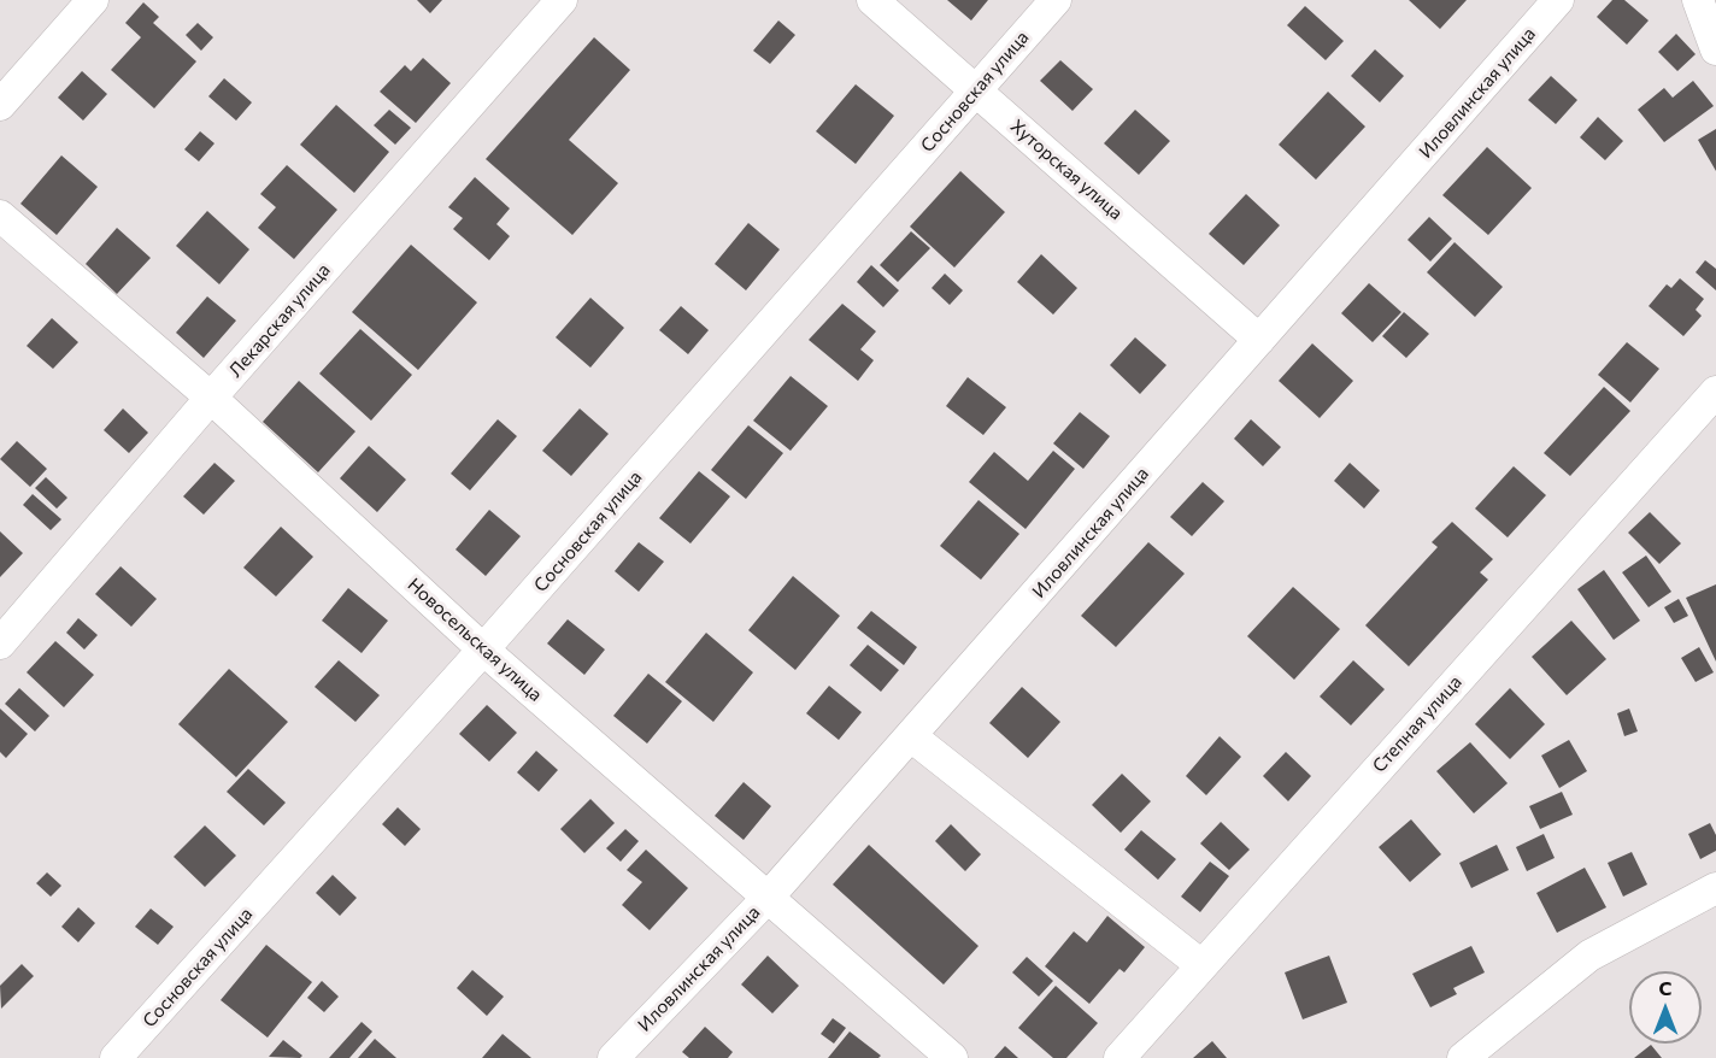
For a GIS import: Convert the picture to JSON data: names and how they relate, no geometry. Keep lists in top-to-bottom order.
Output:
{
  "streets": {
    "street": [
      "Сосновская улица",
      "Иловлинская улица",
      "Хуторская улица",
      "Лекарская улица",
      "Новосельская улица",
      "Степная улица"
    ]
  },
  "crossings": [
    ["Сосновская улица", "Хуторская улица"],
    ["Сосновская улица", "Новосельская улица"],
    ["Иловлинская улица", "Хуторская улица"],
    ["Иловлинская улица", "Новосельская улица"],
    ["Лекарская улица", "Новосельская улица"]
  ],
  "north": "top"
}
